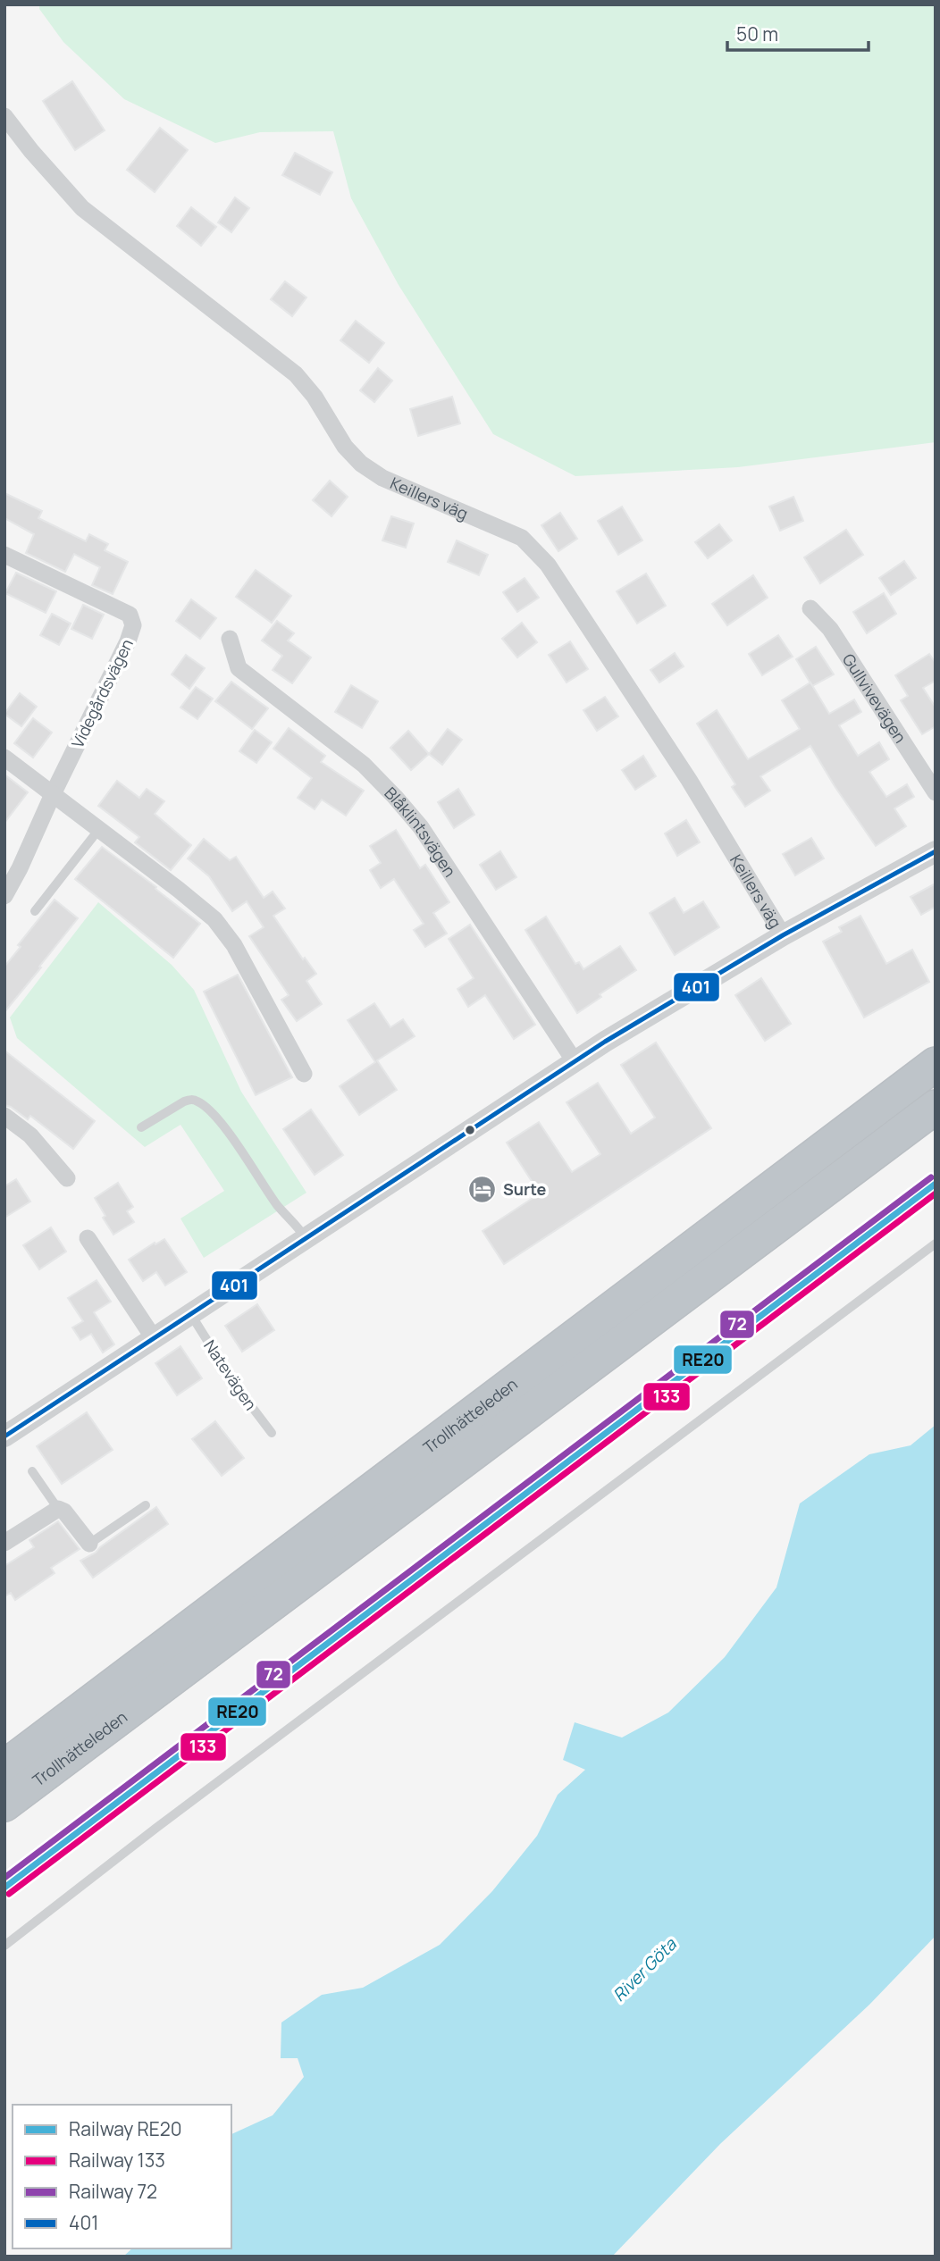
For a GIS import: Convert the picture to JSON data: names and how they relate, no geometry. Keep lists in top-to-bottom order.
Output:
{
  "streets": {
    "highway": ["Trollhätteleden"],
    "street": [
      "Keillers väg",
      "Videgårdsvägen",
      "Gullvivevägen",
      "Blåklintsvägen"
    ],
    "lane": ["Natevägen"]
  },
  "water": ["River Göta"],
  "places": {
    "hotel": ["Surte"]
  },
  "lines": [
    "transit line 401",
    "rail line 72",
    "rail line RE20",
    "rail line 133"
  ],
  "legend": [
    "Railway RE20",
    "Railway 133",
    "Railway 72",
    "401"
  ],
  "scale_bar": "50 m"
}
